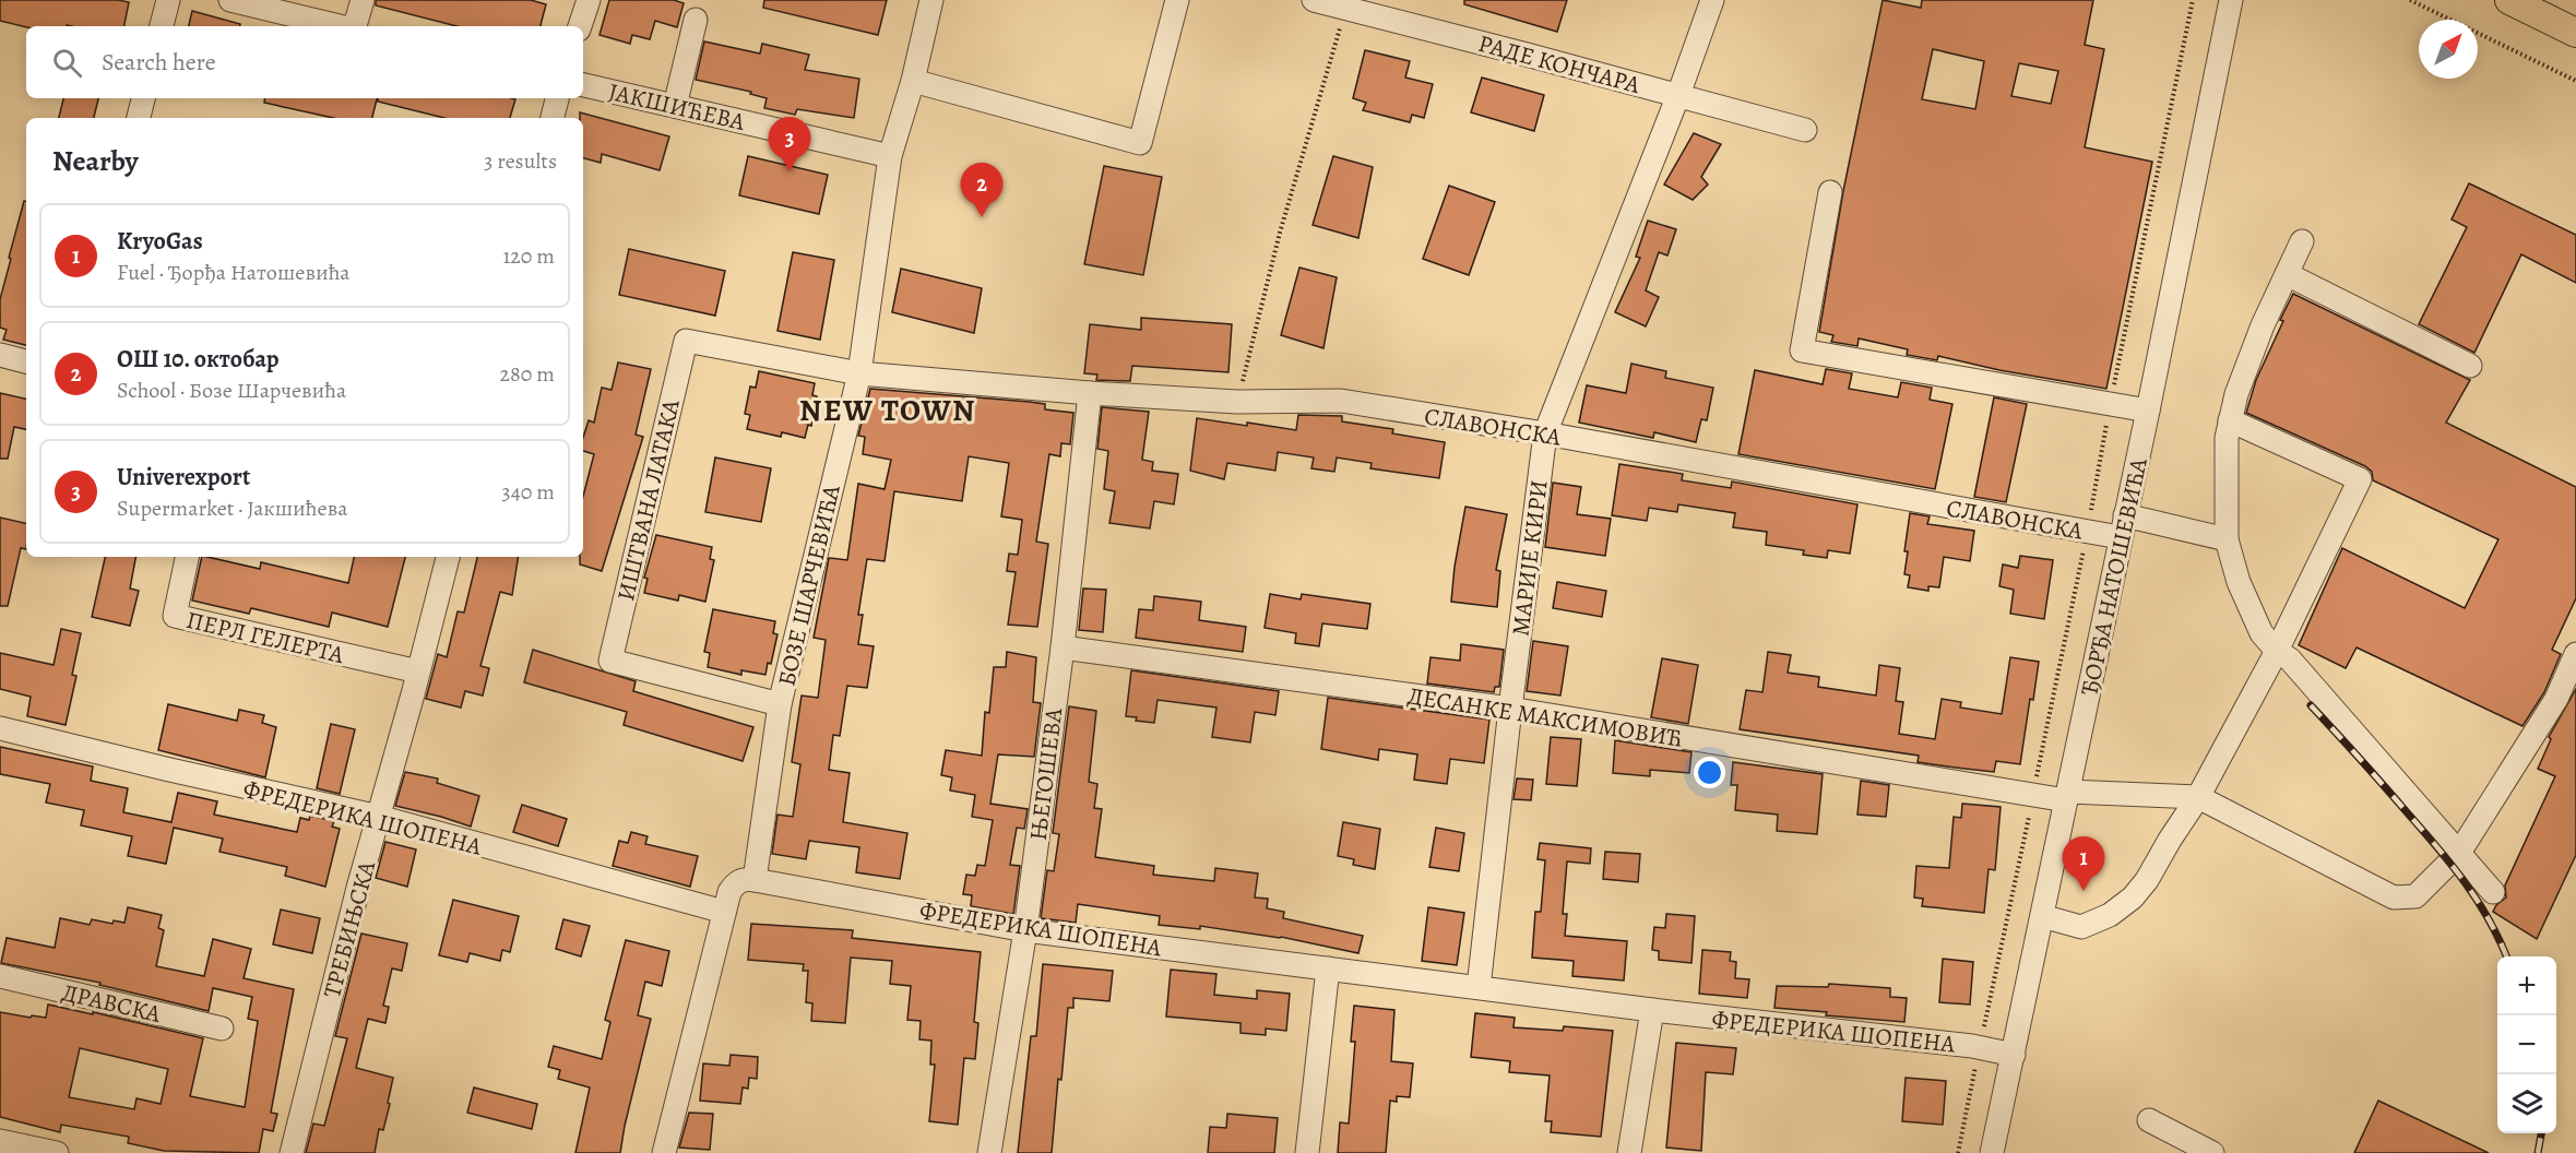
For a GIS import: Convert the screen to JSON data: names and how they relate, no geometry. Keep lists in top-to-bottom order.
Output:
{
  "streets": {
    "street": [
      "РАДЕ КОНЧАРА",
      "ЈАКШИЋЕВА",
      "СЛАВОНСКА",
      "ИШТВАНА ЛАТАКА",
      "МАРИЈЕ КИРИ",
      "ЂОРЂА НАТОШЕВИЋА",
      "БОЗЕ ШАРЧЕВИЋА",
      "ПЕРЛ ГЕЛЕРТА",
      "ДЕСАНКЕ МАКСИМОВИЋ",
      "ЊЕГОШЕВА",
      "ФРЕДЕРИКА ШОПЕНА",
      "ТРЕБИЊСКА",
      "ДРАВСКА"
    ]
  },
  "crossings": [
    ["РАДЕ КОНЧАРА", "МАРИЈЕ КИРИ"],
    ["ЈАКШИЋЕВА", "БОЗЕ ШАРЧЕВИЋА"],
    ["СЛАВОНСКА", "ИШТВАНА ЛАТАКА"],
    ["СЛАВОНСКА", "МАРИЈЕ КИРИ"],
    ["СЛАВОНСКА", "ЂОРЂА НАТОШЕВИЋА"],
    ["СЛАВОНСКА", "БОЗЕ ШАРЧЕВИЋА"],
    ["СЛАВОНСКА", "ЊЕГОШЕВА"],
    ["ИШТВАНА ЛАТАКА", "БОЗЕ ШАРЧЕВИЋА"],
    ["МАРИЈЕ КИРИ", "ДЕСАНКЕ МАКСИМОВИЋ"],
    ["МАРИЈЕ КИРИ", "ФРЕДЕРИКА ШОПЕНА"],
    ["ЂОРЂА НАТОШЕВИЋА", "ДЕСАНКЕ МАКСИМОВИЋ"],
    ["ЂОРЂА НАТОШЕВИЋА", "ФРЕДЕРИКА ШОПЕНА"],
    ["БОЗЕ ШАРЧЕВИЋА", "ФРЕДЕРИКА ШОПЕНА"],
    ["ПЕРЛ ГЕЛЕРТА", "ТРЕБИЊСКА"],
    ["ДЕСАНКЕ МАКСИМОВИЋ", "ЊЕГОШЕВА"],
    ["ЊЕГОШЕВА", "ФРЕДЕРИКА ШОПЕНА"],
    ["ФРЕДЕРИКА ШОПЕНА", "ТРЕБИЊСКА"]
  ],
  "districts": ["NEW TOWN"],
  "north": "top right",
  "page": {
    "search": "Search here",
    "pins": ["3", "2", "1"],
    "heading": ["Nearby", "3 results"],
    "list": [
      {
        "mark": "1",
        "name": "KryoGas",
        "note": "Fuel · Ђорђа Натошевића",
        "value": "120 m"
      },
      {
        "mark": "2",
        "name": "ОШ 10. октобар",
        "note": "School · Бозе Шарчевића",
        "value": "280 m"
      },
      {
        "mark": "3",
        "name": "Univerexport",
        "note": "Supermarket · Јакшићева",
        "value": "340 m"
      }
    ],
    "map_buttons": ["+", "−"]
  }
}
